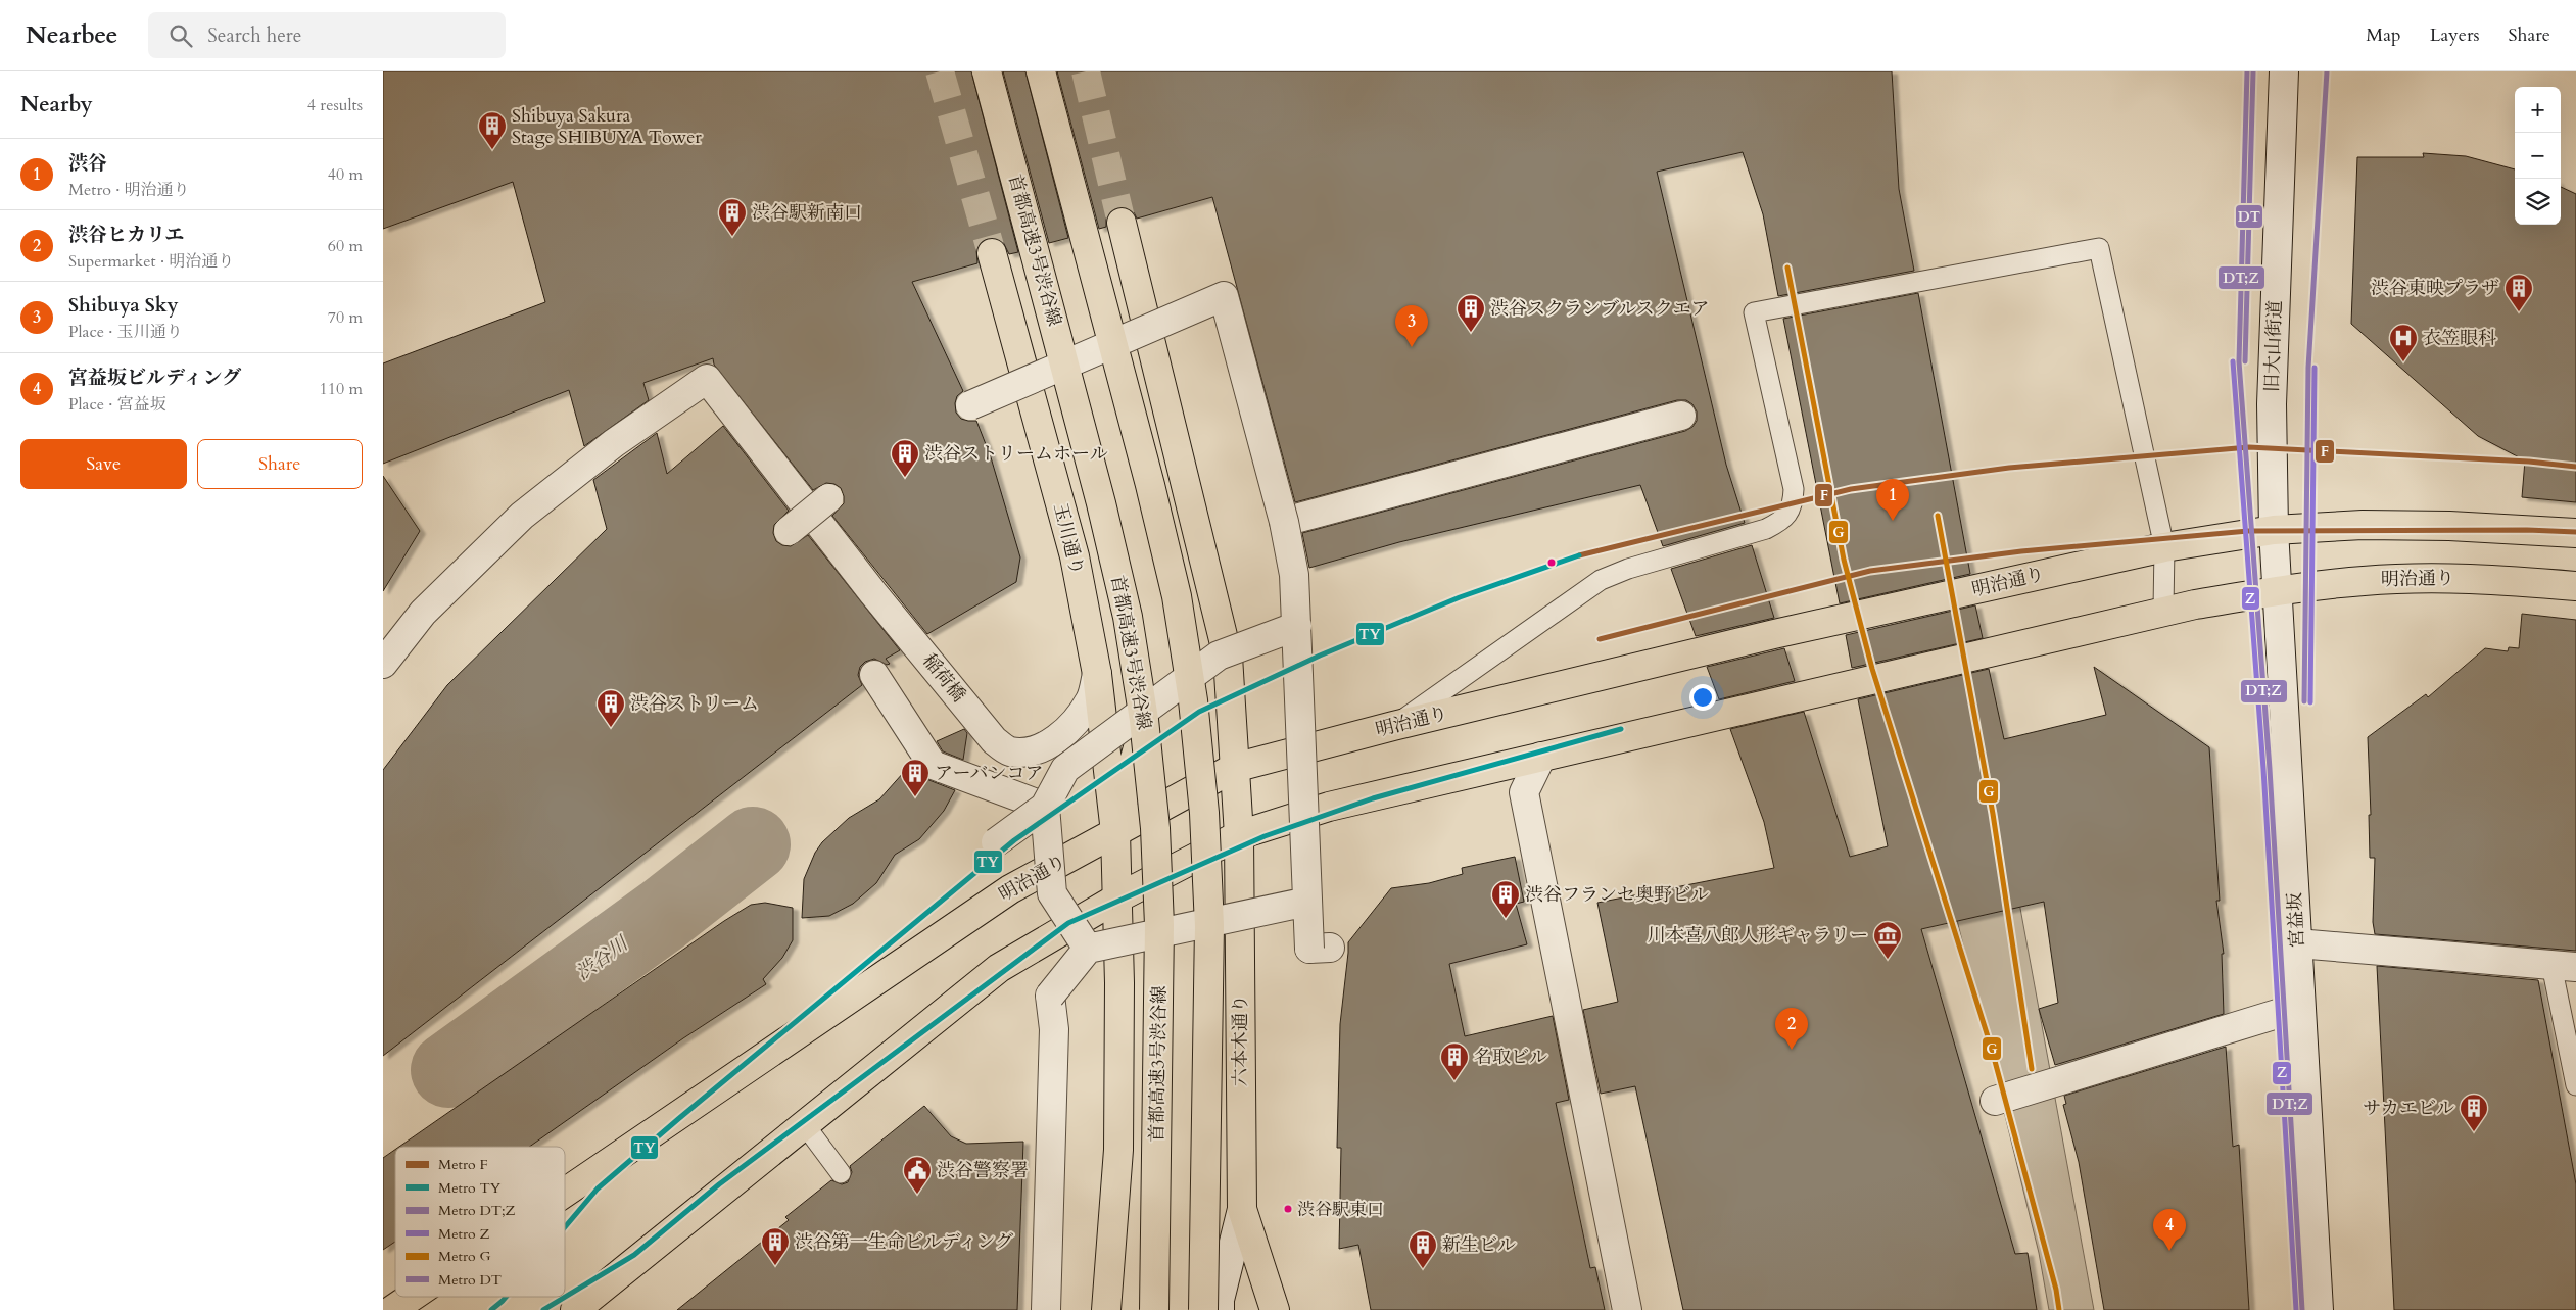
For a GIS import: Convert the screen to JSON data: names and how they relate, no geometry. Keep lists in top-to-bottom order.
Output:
{
  "streets": {
    "main road": [
      "首都高速3号渋谷線",
      "玉川通り",
      "明治通り",
      "六本木通り"
    ],
    "street": ["旧大山街道", "稲荷橋", "宮益坂"]
  },
  "crossings": [
    ["旧大山街道", "明治通り"],
    ["旧大山街道", "宮益坂"],
    ["玉川通り", "明治通り"],
    ["玉川通り", "稲荷橋"],
    ["明治通り", "宮益坂"],
    ["明治通り", "六本木通り"]
  ],
  "water": ["渋谷川"],
  "places": {
    "building": [
      "Shibuya Sakura Stage SHIBUYA Tower",
      "渋谷駅新南口",
      "渋谷東映プラザ",
      "渋谷スクランブルスクエア",
      "渋谷ストリームホール",
      "渋谷ストリーム",
      "アーバンコア",
      "渋谷フランセ奥野ビル",
      "名取ビル",
      "サカエビル",
      "渋谷第一生命ビルディング",
      "新生ビル"
    ],
    "hospital": ["衣笠眼科"],
    "museum": ["川本喜八郎人形ギャラリー"],
    "public building": ["渋谷警察署"],
    "other": ["渋谷駅東口"]
  },
  "lines": [
    "metro line DT;Z",
    "metro line DT",
    "metro line G",
    "metro line Z",
    "metro line F",
    "metro line TY"
  ],
  "legend": [
    "Metro F",
    "Metro TY",
    "Metro DT;Z",
    "Metro Z",
    "Metro G",
    "Metro DT"
  ],
  "page": {
    "header": "Nearbee",
    "search": "Search here",
    "nav": ["Map", "Layers", "Share"],
    "heading": ["Nearby", "4 results"],
    "map_buttons": ["+", "−"],
    "list": [
      {
        "mark": "1",
        "name": "渋谷",
        "note": "Metro · 明治通り",
        "value": "40 m"
      },
      {
        "mark": "2",
        "name": "渋谷ヒカリエ",
        "note": "Supermarket · 明治通り",
        "value": "60 m"
      },
      {
        "mark": "3",
        "name": "Shibuya Sky",
        "note": "Place · 玉川通り",
        "value": "70 m"
      },
      {
        "mark": "4",
        "name": "宮益坂ビルディング",
        "note": "Place · 宮益坂",
        "value": "110 m"
      }
    ],
    "pins": [
      "3",
      "1",
      "2",
      "4"
    ],
    "buttons": ["Save", "Share"]
  }
}
